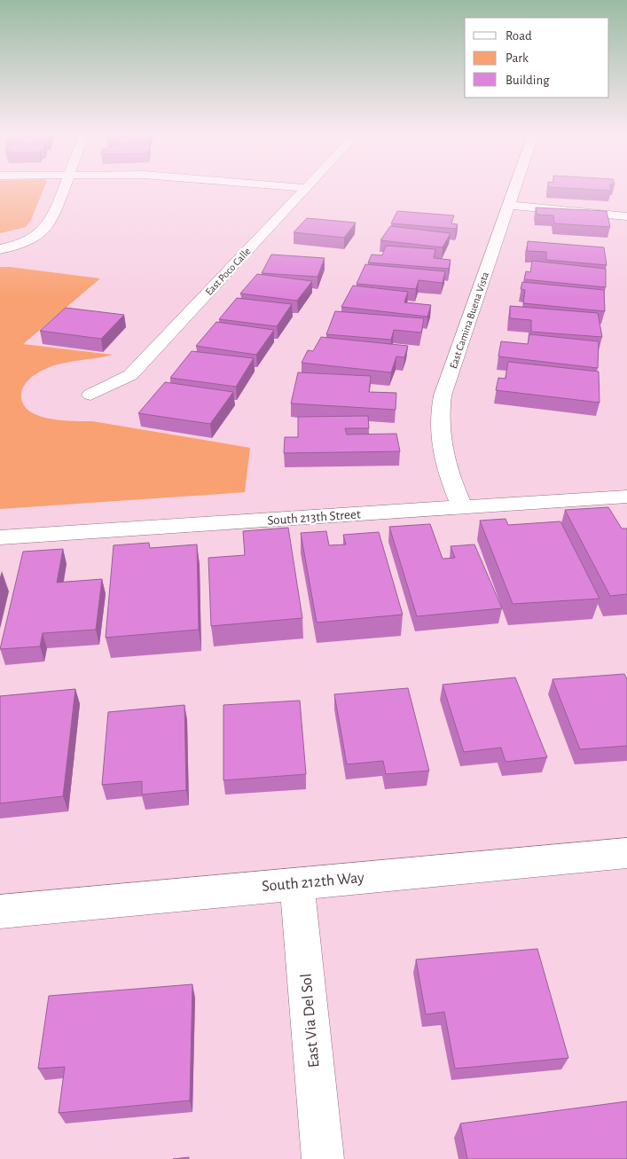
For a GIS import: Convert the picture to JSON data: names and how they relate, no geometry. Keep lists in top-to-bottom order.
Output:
{
  "streets": {
    "street": [
      "East Poco Calle",
      "East Camina Buena Vista",
      "South 213th Street",
      "South 212th Way",
      "East Via Del Sol"
    ]
  },
  "crossings": [
    ["East Camina Buena Vista", "South 213th Street"],
    ["South 212th Way", "East Via Del Sol"]
  ],
  "legend": ["Road", "Park", "Building"]
}
